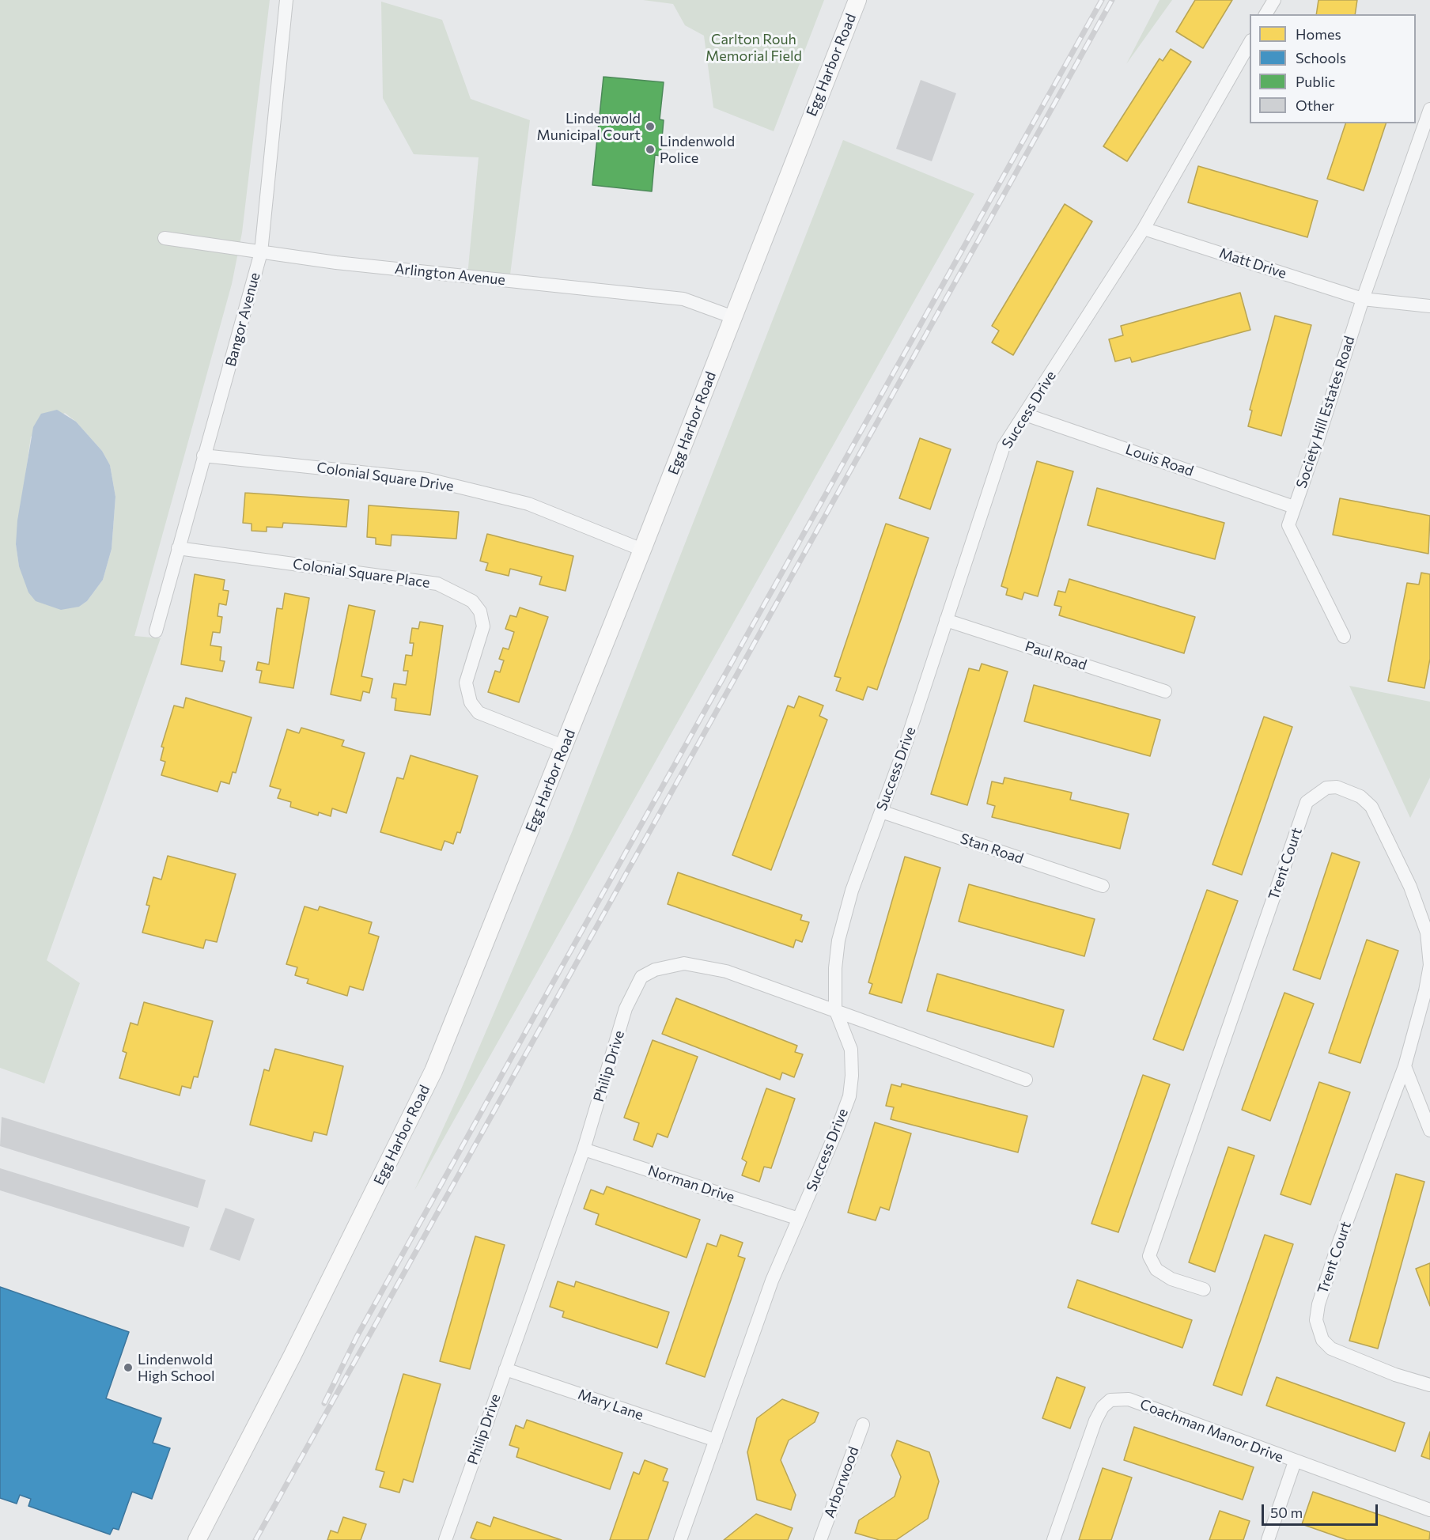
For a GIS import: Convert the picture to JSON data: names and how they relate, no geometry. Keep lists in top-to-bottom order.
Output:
{
  "streets": {
    "street": [
      "Egg Harbor Road",
      "Matt Drive",
      "Arlington Avenue",
      "Bangor Avenue",
      "Success Drive",
      "Society Hill Estates Road",
      "Louis Road",
      "Colonial Square Drive",
      "Colonial Square Place",
      "Paul Road",
      "Stan Road",
      "Trent Court",
      "Philip Drive",
      "Norman Drive",
      "Mary Lane",
      "Coachman Manor Drive",
      "Arborwood"
    ]
  },
  "crossings": [
    ["Egg Harbor Road", "Arlington Avenue"],
    ["Egg Harbor Road", "Colonial Square Drive"],
    ["Egg Harbor Road", "Colonial Square Place"],
    ["Matt Drive", "Success Drive"],
    ["Matt Drive", "Society Hill Estates Road"],
    ["Arlington Avenue", "Bangor Avenue"],
    ["Bangor Avenue", "Colonial Square Drive"],
    ["Bangor Avenue", "Colonial Square Place"],
    ["Success Drive", "Louis Road"],
    ["Success Drive", "Paul Road"],
    ["Success Drive", "Stan Road"],
    ["Success Drive", "Philip Drive"],
    ["Success Drive", "Norman Drive"],
    ["Success Drive", "Mary Lane"],
    ["Society Hill Estates Road", "Louis Road"],
    ["Philip Drive", "Norman Drive"],
    ["Philip Drive", "Mary Lane"]
  ],
  "parks": ["Carlton Rouh Memorial Field"],
  "places": ["Lindenwold Municipal Court", "Lindenwold Police", "Lindenwold High School"],
  "legend": [
    "Homes",
    "Schools",
    "Public",
    "Other"
  ],
  "scale_bar": "50 m"
}
